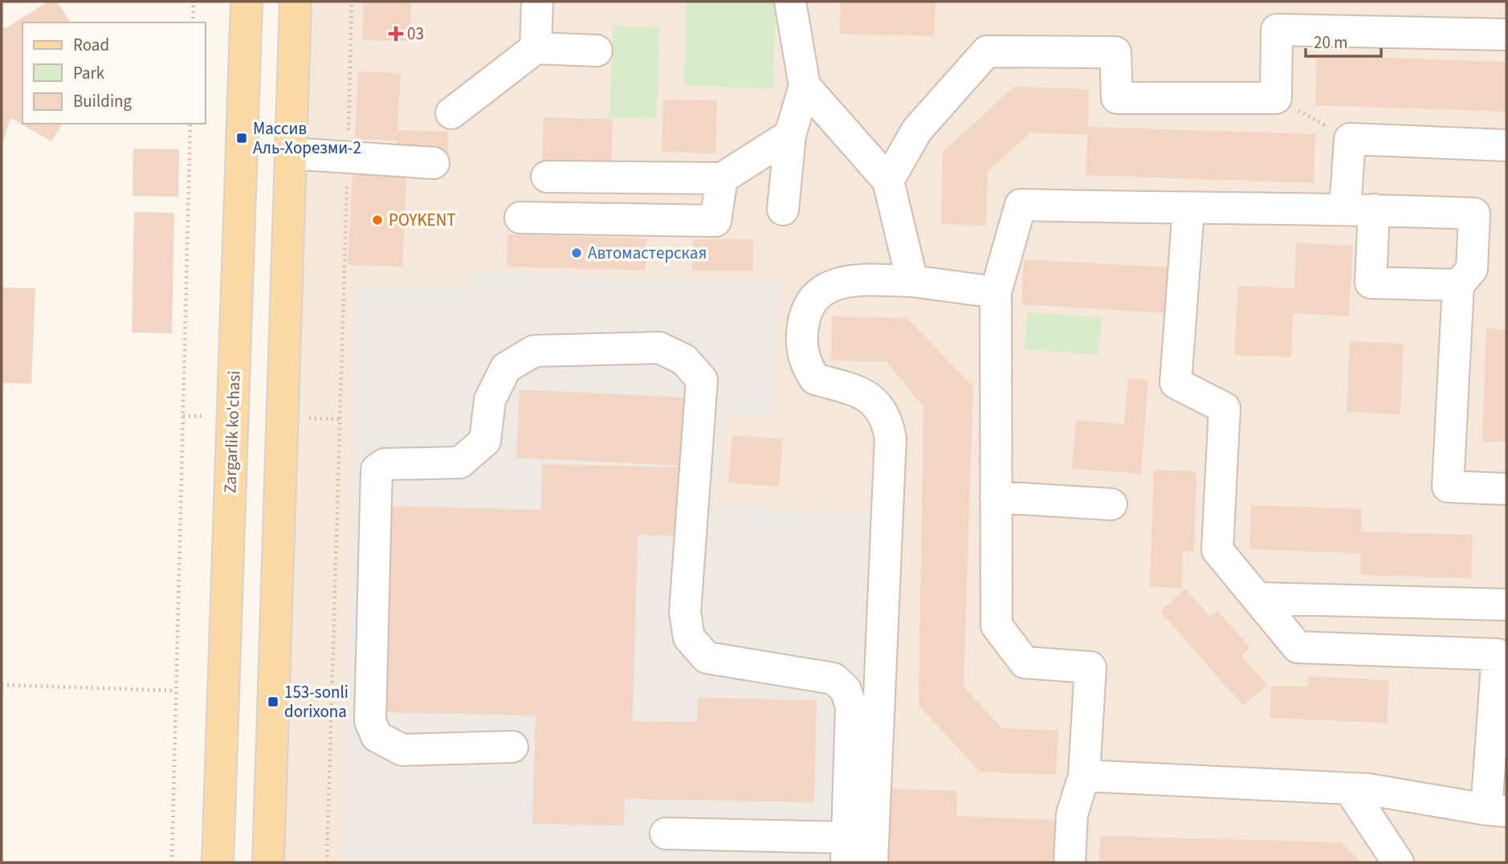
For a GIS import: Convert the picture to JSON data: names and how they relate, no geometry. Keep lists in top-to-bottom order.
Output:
{
  "streets": {
    "main road": ["Zargarlik ko'chasi"]
  },
  "places": {
    "health": ["03"],
    "transit": ["Массив Аль-Хорезми-2", "153-sonli dorixona"],
    "other": ["POYKENT", "Автомастерская"]
  },
  "legend": ["Road", "Park", "Building"],
  "scale_bar": "20 m"
}
